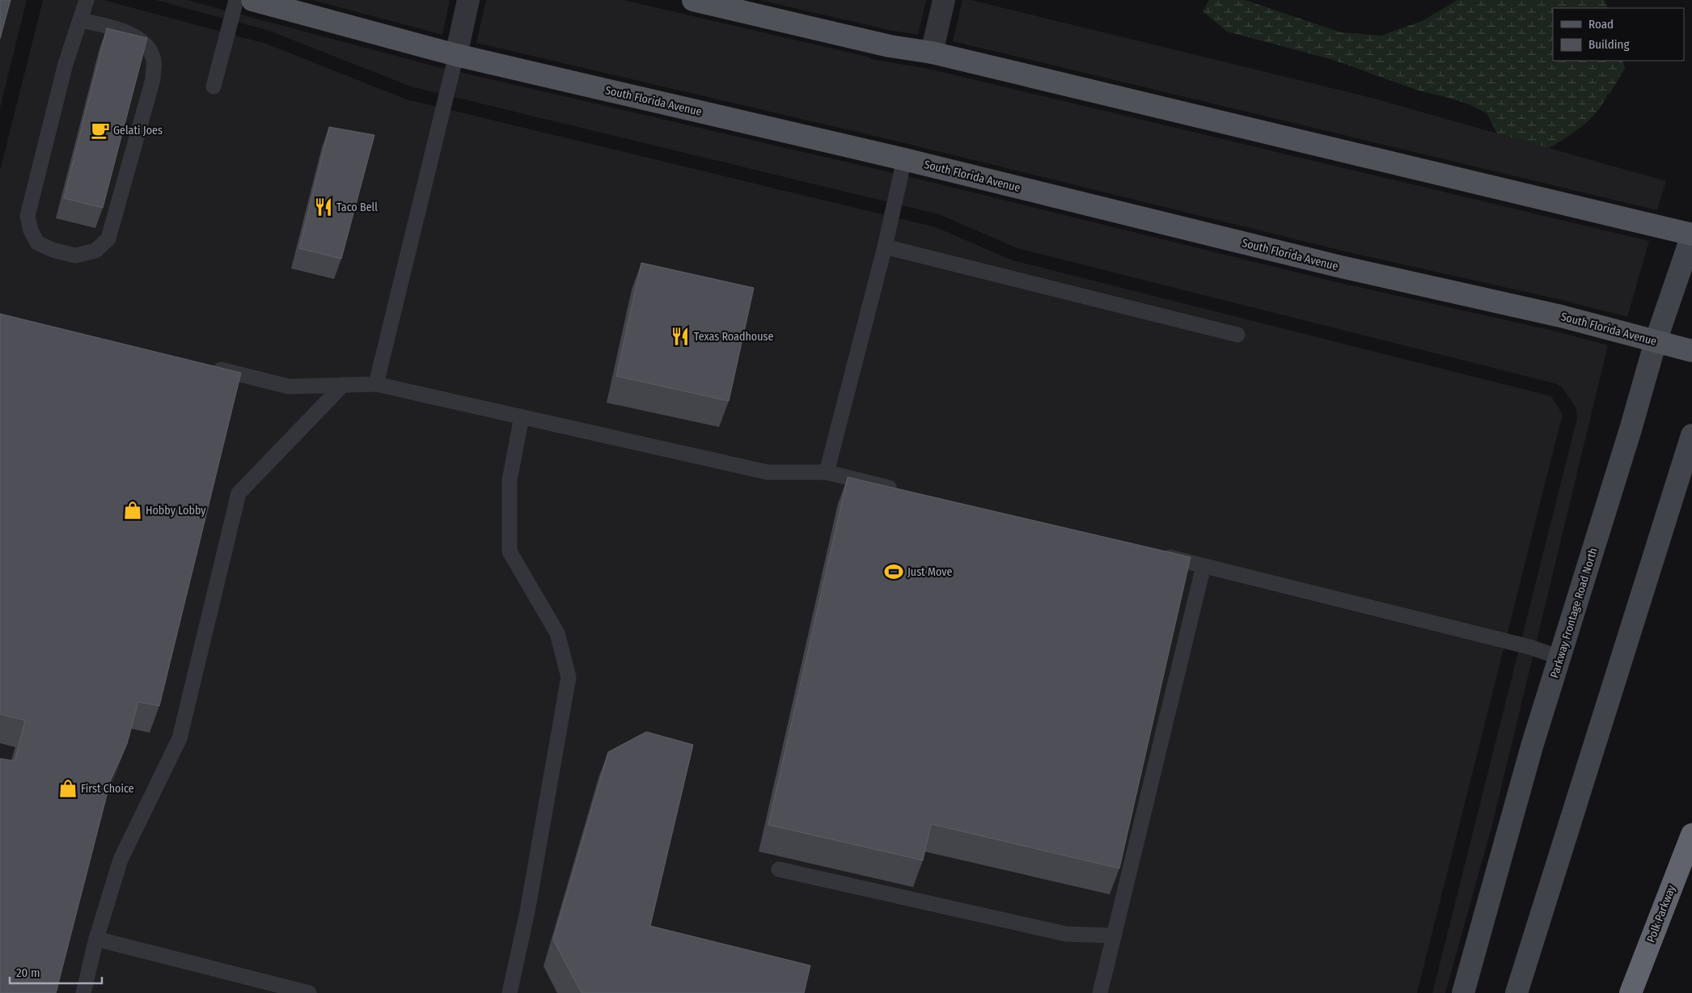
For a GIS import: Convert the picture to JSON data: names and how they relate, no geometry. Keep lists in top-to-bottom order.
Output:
{
  "streets": {
    "highway": ["Polk Parkway"],
    "main road": ["South Florida Avenue", "Parkway Frontage Road North"]
  },
  "crossings": [
    ["South Florida Avenue", "Parkway Frontage Road North"]
  ],
  "places": {
    "cafe": ["Gelati Joes"],
    "restaurant": ["Taco Bell", "Texas Roadhouse"],
    "shop": ["Hobby Lobby", "First Choice"],
    "sports": ["Just Move"]
  },
  "legend": ["Road", "Building"],
  "scale_bar": "20 m"
}
